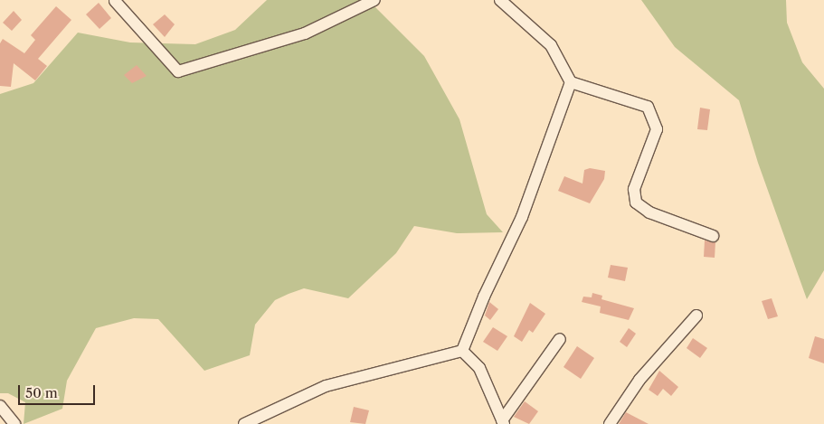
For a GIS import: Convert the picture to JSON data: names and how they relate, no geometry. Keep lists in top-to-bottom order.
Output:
{
  "scale_bar": "50 m"
}
